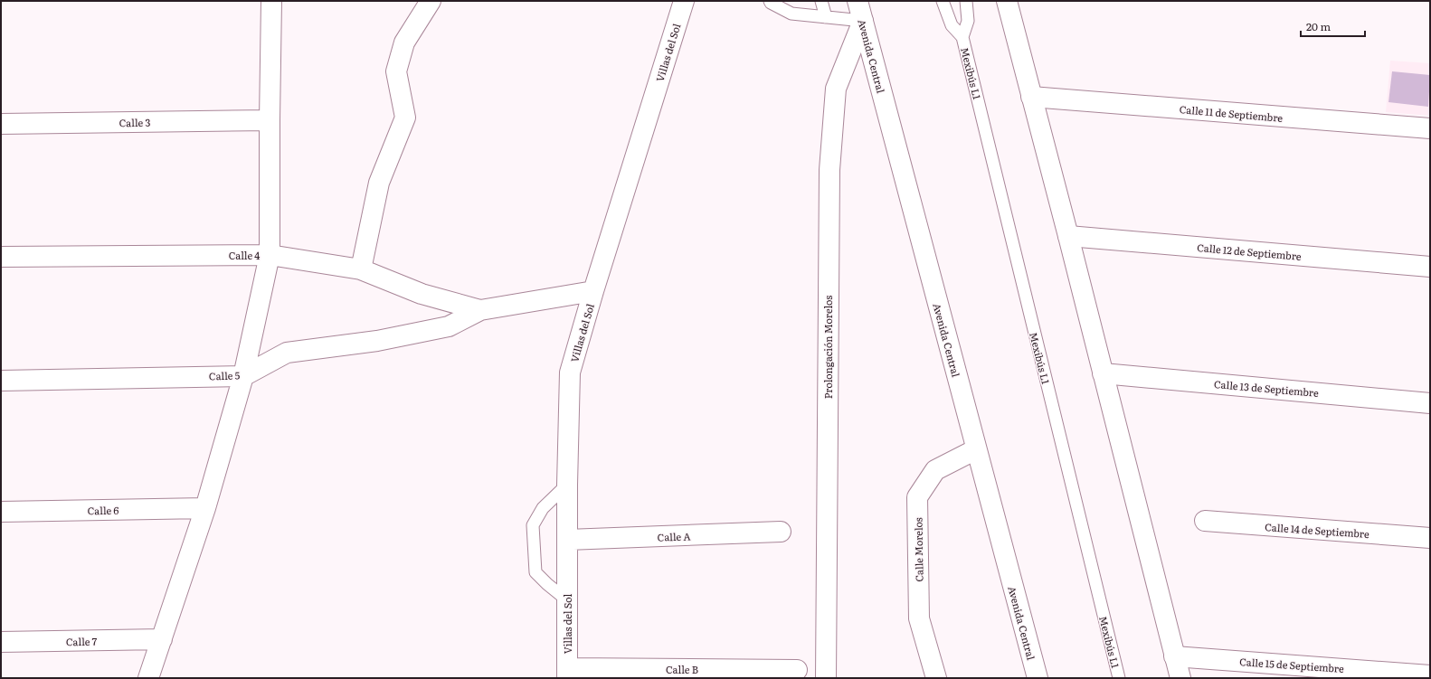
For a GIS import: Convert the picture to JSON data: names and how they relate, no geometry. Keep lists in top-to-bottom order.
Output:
{
  "streets": {
    "main road": [
      "Villas del Sol",
      "Avenida Central",
      "Calle 11 de Septiembre",
      "Calle 3",
      "Calle 12 de Septiembre",
      "Calle 4",
      "Prolongación Morelos",
      "Calle 5",
      "Calle 13 de Septiembre",
      "Calle 6",
      "Calle 14 de Septiembre",
      "Calle A",
      "Calle Morelos",
      "Calle 7",
      "Calle 15 de Septiembre",
      "Calle B"
    ],
    "lane": ["Mexibús L1"]
  },
  "crossings": [
    ["Villas del Sol", "Calle A"],
    ["Villas del Sol", "Calle B"],
    ["Avenida Central", "Prolongación Morelos"],
    ["Avenida Central", "Calle Morelos"],
    ["Calle 4", "Calle 5"]
  ],
  "scale_bar": "20 m"
}
